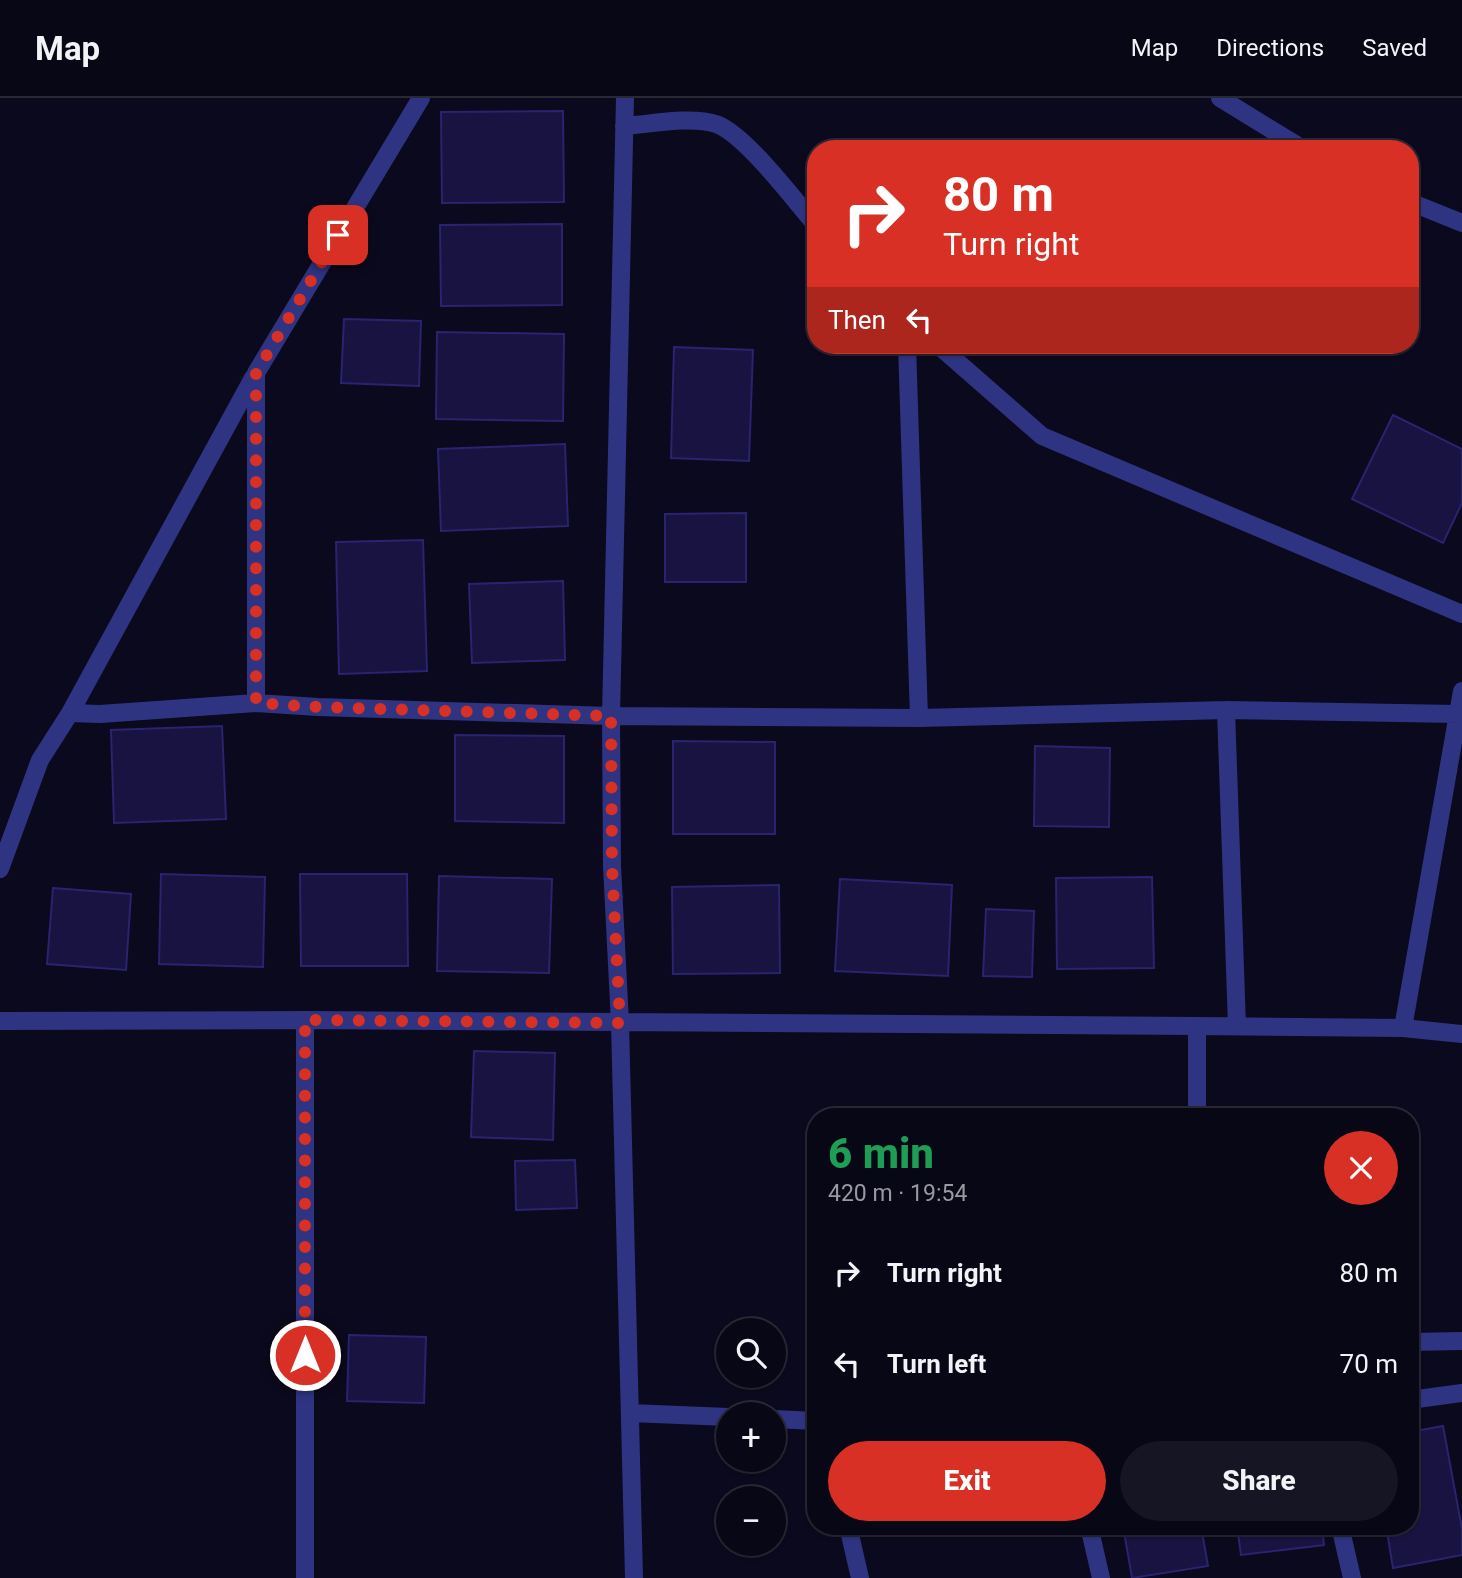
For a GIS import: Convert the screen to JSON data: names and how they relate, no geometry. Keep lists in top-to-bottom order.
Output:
{
  "page": {
    "header": "Map",
    "nav": ["Map", "Directions", "Saved"],
    "turn": ["80 m", "Turn right"],
    "then": "Then",
    "heading": ["6 min", "420 m · 19:54"],
    "list": [
      {
        "name": "Turn right",
        "value": "80 m"
      },
      {
        "name": "Turn left",
        "value": "70 m"
      }
    ],
    "map_buttons": ["+", "−"],
    "buttons": ["Exit", "Share"]
  }
}
